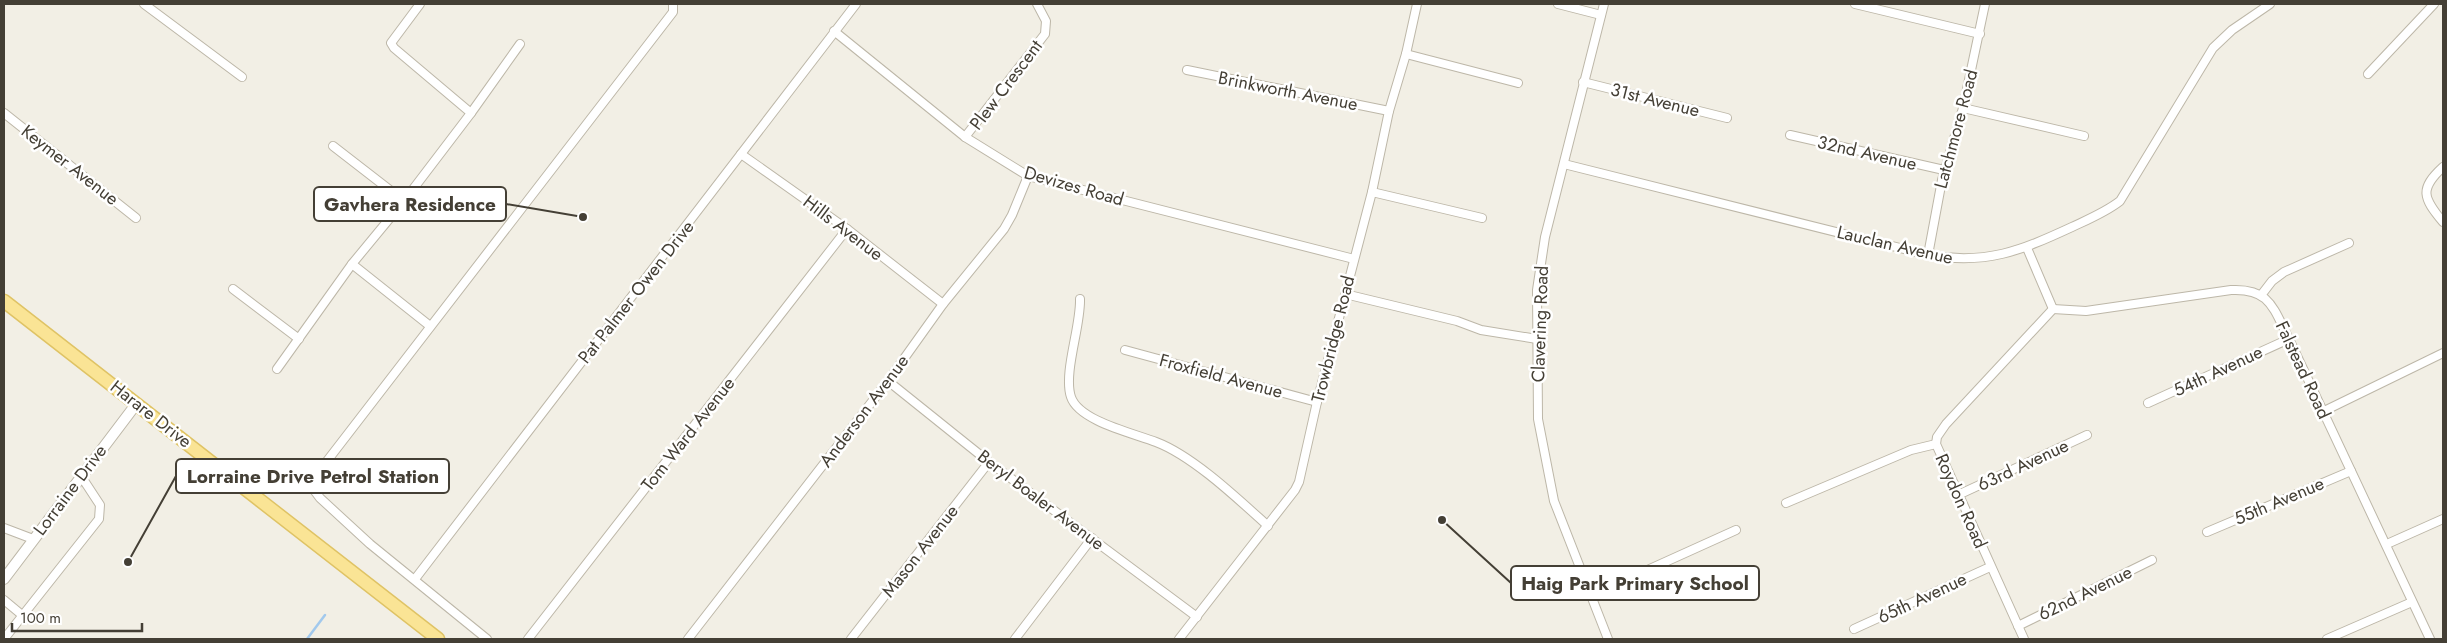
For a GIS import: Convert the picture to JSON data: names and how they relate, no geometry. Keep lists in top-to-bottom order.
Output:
{
  "streets": {
    "main road": ["Harare Drive"],
    "street": [
      "Plew Crescent",
      "Brinkworth Avenue",
      "31st Avenue",
      "Latchmore Road",
      "32nd Avenue",
      "Keymer Avenue",
      "Devizes Road",
      "Hills Avenue",
      "Lauclan Avenue",
      "Pat Palmer Owen Drive",
      "Clavering Road",
      "Trowbridge Road",
      "Falstead Road",
      "54th Avenue",
      "Froxfield Avenue",
      "Anderson Avenue",
      "Tom Ward Avenue",
      "63rd Avenue",
      "Lorraine Drive",
      "Beryl Boaler Avenue",
      "Roydon Road",
      "55th Avenue",
      "Mason Avenue",
      "62nd Avenue",
      "65th Avenue"
    ]
  },
  "crossings": [
    ["Plew Crescent", "Devizes Road"],
    ["Brinkworth Avenue", "Trowbridge Road"],
    ["31st Avenue", "Clavering Road"],
    ["Latchmore Road", "32nd Avenue"],
    ["Latchmore Road", "Lauclan Avenue"],
    ["Devizes Road", "Pat Palmer Owen Drive"],
    ["Devizes Road", "Trowbridge Road"],
    ["Devizes Road", "Anderson Avenue"],
    ["Hills Avenue", "Pat Palmer Owen Drive"],
    ["Hills Avenue", "Anderson Avenue"],
    ["Hills Avenue", "Tom Ward Avenue"],
    ["Lauclan Avenue", "Clavering Road"],
    ["Trowbridge Road", "Froxfield Avenue"],
    ["Trowbridge Road", "Beryl Boaler Avenue"],
    ["Falstead Road", "54th Avenue"],
    ["Falstead Road", "55th Avenue"],
    ["Anderson Avenue", "Beryl Boaler Avenue"],
    ["Harare Drive", "Lorraine Drive"],
    ["63rd Avenue", "Roydon Road"],
    ["Beryl Boaler Avenue", "Mason Avenue"],
    ["Roydon Road", "62nd Avenue"],
    ["Roydon Road", "65th Avenue"]
  ],
  "places": ["Gavhera Residence", "Haig Park Primary School", "Lorraine Drive Petrol Station"],
  "scale_bar": "100 m"
}
